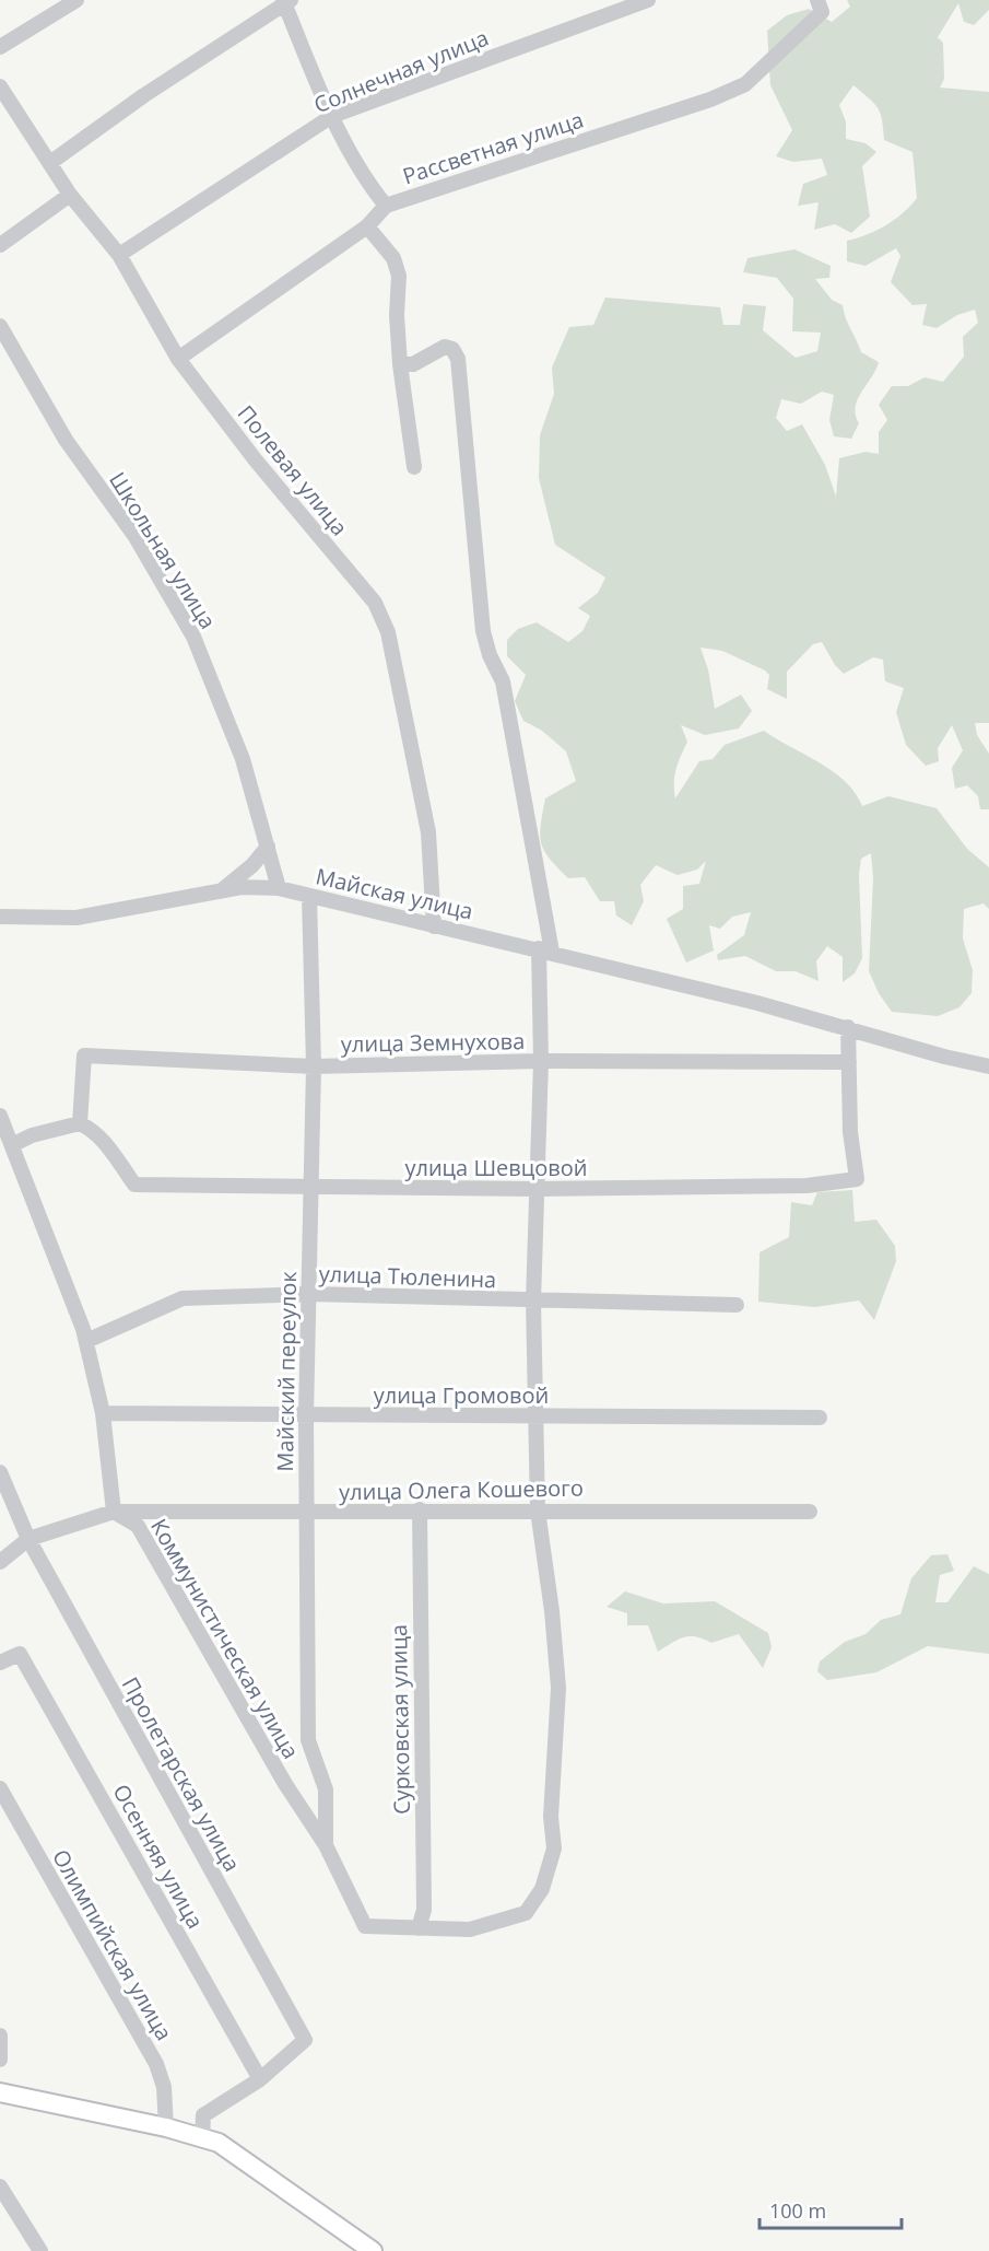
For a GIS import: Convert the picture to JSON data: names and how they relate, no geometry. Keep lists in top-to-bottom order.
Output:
{
  "streets": {
    "street": [
      "Солнечная улица",
      "Рассветная улица",
      "Полевая улица",
      "Школьная улица",
      "Майская улица",
      "улица Земнухова",
      "улица Шевцовой",
      "улица Тюленина",
      "Майский переулок",
      "улица Громовой",
      "улица Олега Кошевого",
      "Коммунистическая улица",
      "Сурковская улица",
      "Пролетарская улица",
      "Осенняя улица",
      "Олимпийская улица"
    ]
  },
  "crossings": [
    ["Солнечная улица", "Полевая улица"],
    ["Рассветная улица", "Полевая улица"],
    ["Полевая улица", "Майская улица"],
    ["Школьная улица", "Майская улица"],
    ["Майская улица", "Майский переулок"],
    ["улица Земнухова", "улица Шевцовой"],
    ["улица Земнухова", "Майский переулок"],
    ["улица Шевцовой", "Майский переулок"],
    ["улица Тюленина", "Майский переулок"],
    ["Майский переулок", "улица Громовой"],
    ["Майский переулок", "улица Олега Кошевого"],
    ["Майский переулок", "Коммунистическая улица"],
    ["улица Олега Кошевого", "Коммунистическая улица"],
    ["улица Олега Кошевого", "Сурковская улица"],
    ["улица Олега Кошевого", "Пролетарская улица"],
    ["Коммунистическая улица", "Сурковская улица"],
    ["Пролетарская улица", "Осенняя улица"]
  ],
  "scale_bar": "100 m"
}
